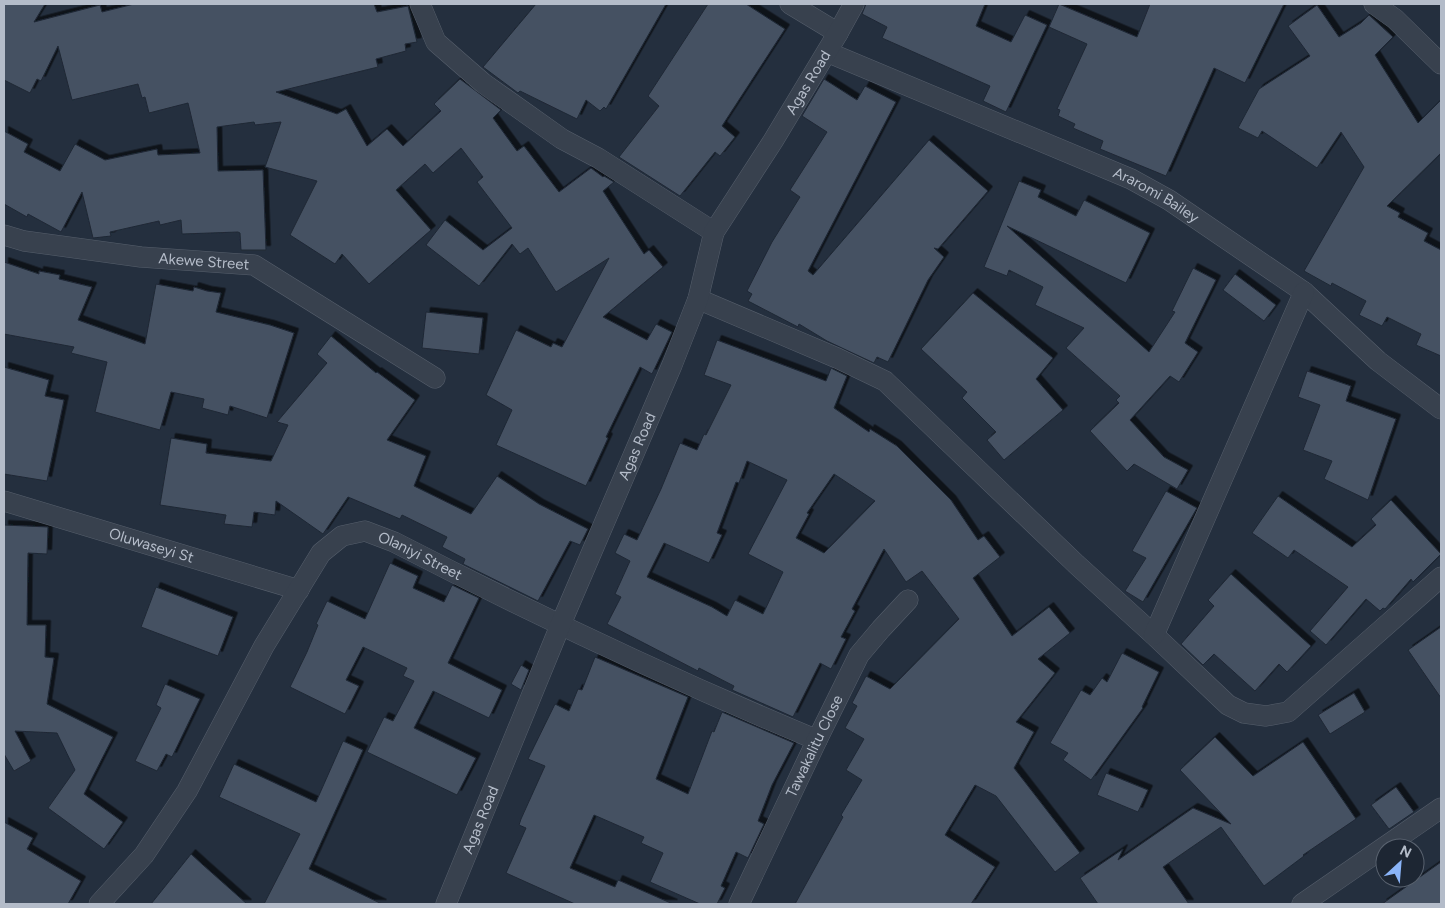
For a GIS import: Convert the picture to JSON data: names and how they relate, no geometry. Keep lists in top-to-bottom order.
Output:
{
  "streets": {
    "street": [
      "Agas Road",
      "Araromi Bailey",
      "Akewe Street",
      "Oluwaseyi St",
      "Olaniyi Street",
      "Tawakalitu Close"
    ]
  },
  "crossings": [
    ["Agas Road", "Araromi Bailey"],
    ["Agas Road", "Olaniyi Street"],
    ["Oluwaseyi St", "Olaniyi Street"],
    ["Olaniyi Street", "Tawakalitu Close"]
  ],
  "north": "top right"
}
